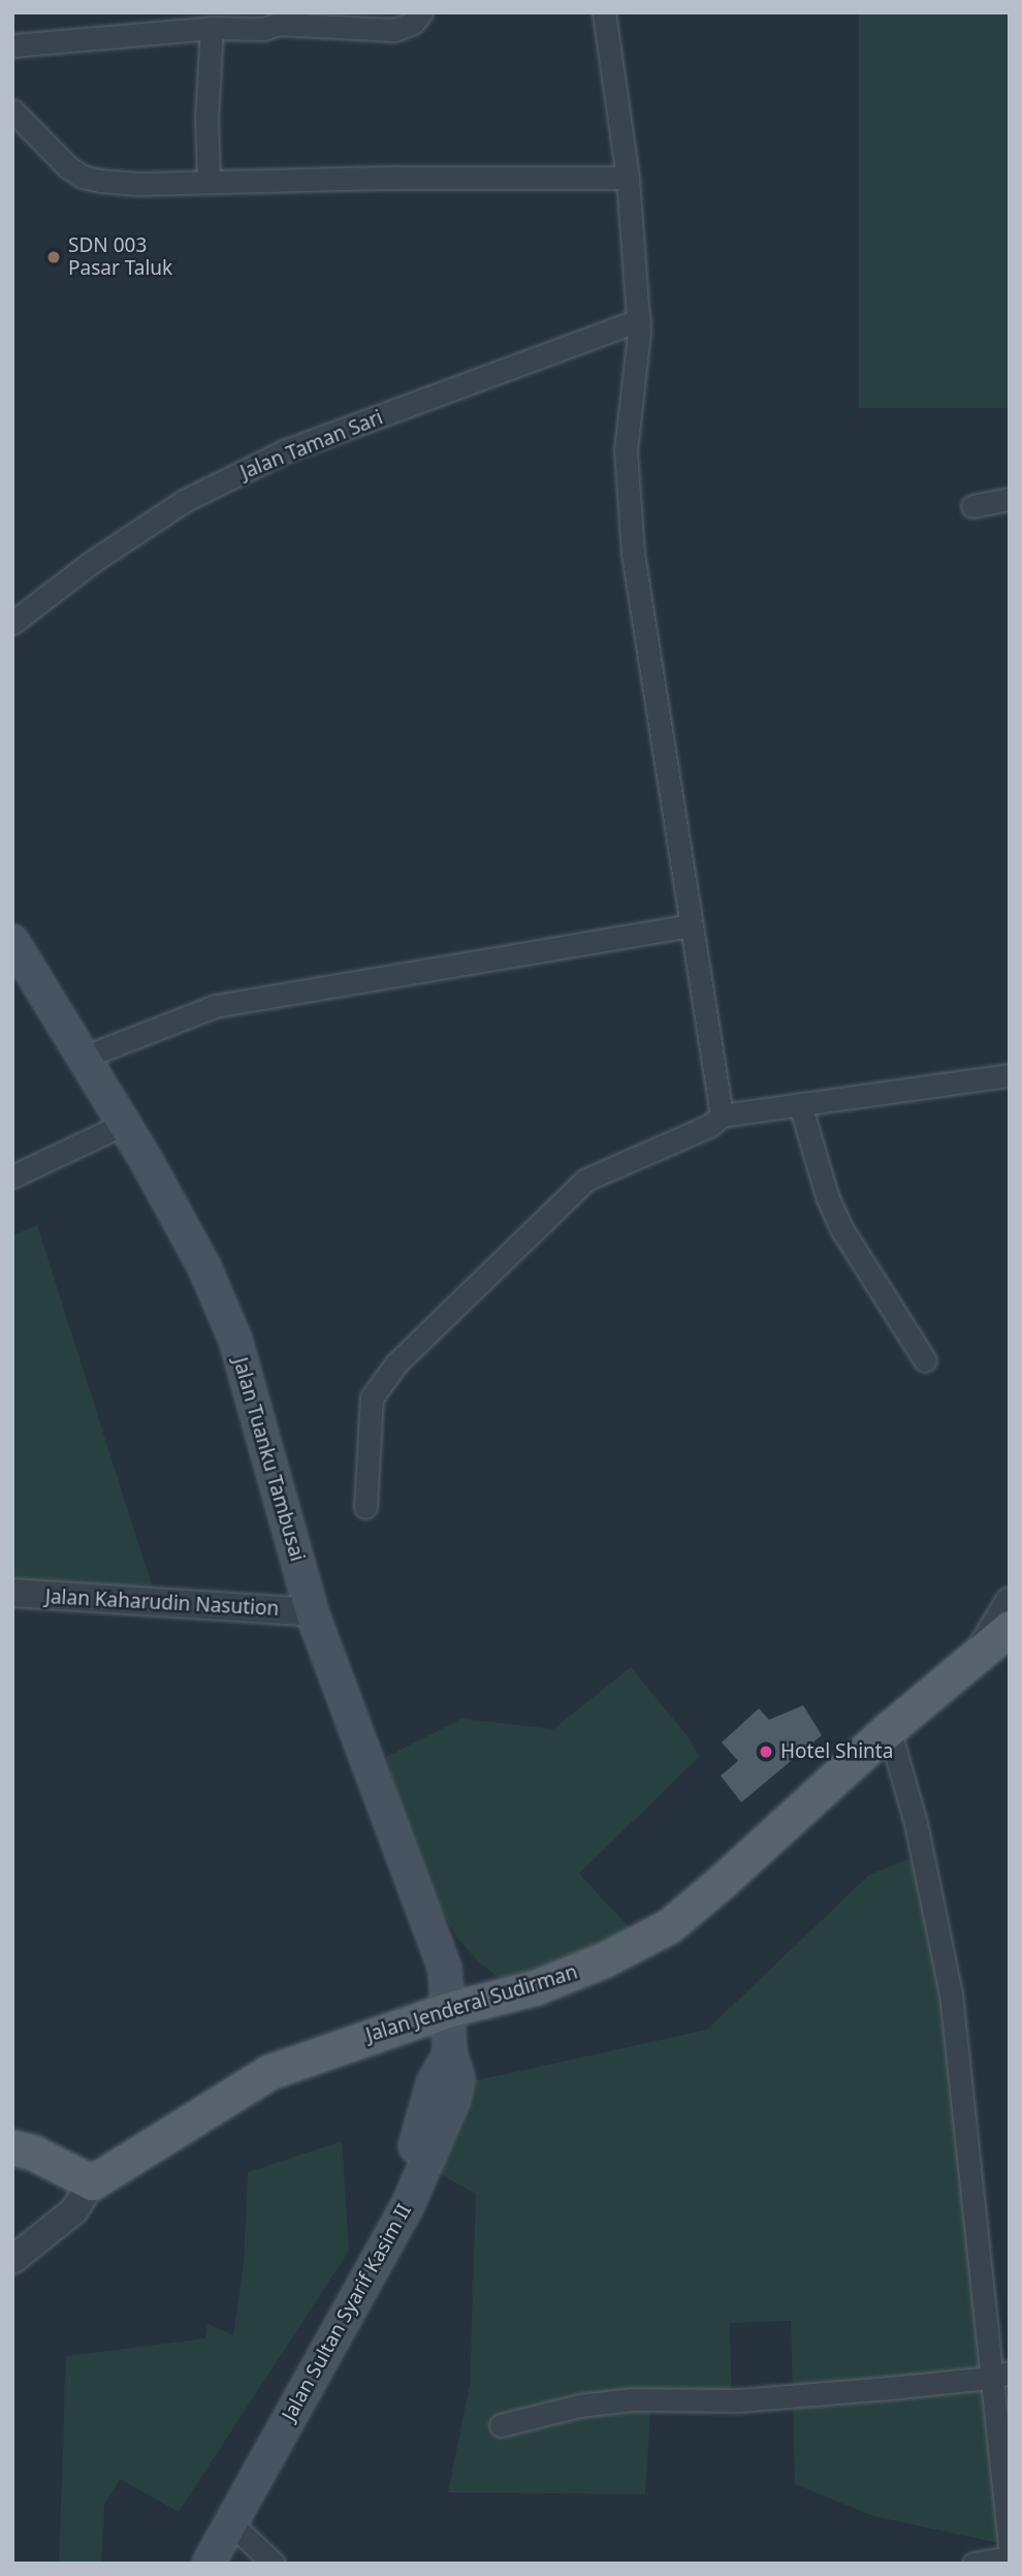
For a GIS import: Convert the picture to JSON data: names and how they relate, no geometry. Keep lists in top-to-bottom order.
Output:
{
  "streets": {
    "main road": ["Jalan Tuanku Tambusai", "Jalan Jenderal Sudirman", "Jalan Sultan Syarif Kasim II"],
    "street": ["Jalan Taman Sari", "Jalan Kaharudin Nasution"]
  },
  "crossings": [
    ["Jalan Tuanku Tambusai", "Jalan Kaharudin Nasution"],
    ["Jalan Tuanku Tambusai", "Jalan Jenderal Sudirman"],
    ["Jalan Tuanku Tambusai", "Jalan Sultan Syarif Kasim II"],
    ["Jalan Jenderal Sudirman", "Jalan Sultan Syarif Kasim II"]
  ],
  "places": ["SDN 003 Pasar Taluk", "Hotel Shinta"]
}
